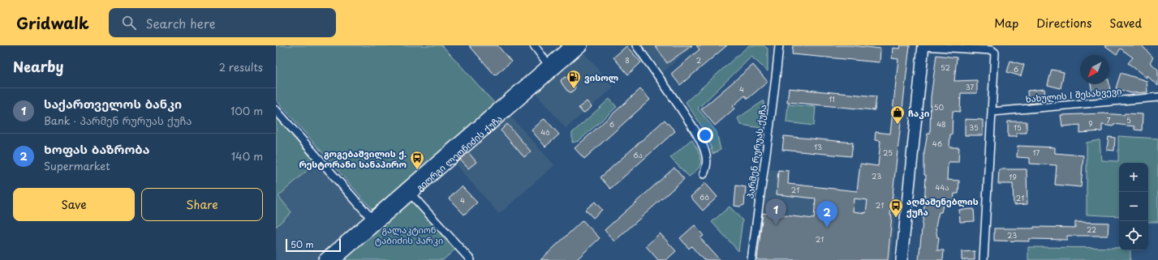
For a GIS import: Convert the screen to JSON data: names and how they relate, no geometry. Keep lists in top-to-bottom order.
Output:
{
  "streets": {
    "main road": ["გიორგი ლეონიძის ქუჩა"],
    "street": ["ხახულის I შესახვევი", "პარმენ რურუას ქუჩა"]
  },
  "parks": ["გალაკტიონ ტაბიძის პარკი"],
  "places": {
    "fuel station": ["ვისოლ"],
    "shop": ["ჩაკი"],
    "bus stop": ["გოგებაშვილის ქ. რესტორანი სანაპირო", "აღმაშენებლის ქუჩა"]
  },
  "house_numbers": [
    "8",
    "2",
    "52",
    "6",
    "37",
    "4",
    "11",
    "50",
    "7",
    "5",
    "9",
    "6",
    "48",
    "35",
    "15",
    "4ბ",
    "46",
    "13",
    "25",
    "17",
    "6ა",
    "23",
    "19",
    "44ა",
    "21",
    "6ბ",
    "21",
    "4",
    "21",
    "22",
    "23",
    "21"
  ],
  "scale_bar": "50 m",
  "north": "bottom left",
  "page": {
    "header": "Gridwalk",
    "search": "Search here",
    "nav": ["Map", "Directions", "Saved"],
    "heading": ["Nearby", "2 results"],
    "list": [
      {
        "mark": "1",
        "name": "საქართველოს ბანკი",
        "note": "Bank · პარმენ რურუას ქუჩა",
        "value": "100 m"
      },
      {
        "mark": "2",
        "name": "Ხოფას Ბაზრობა",
        "note": "Supermarket",
        "value": "140 m"
      }
    ],
    "map_buttons": ["+", "−"],
    "buttons": ["Save", "Share"],
    "pins": ["1", "2"],
    "scale": "50 m"
  }
}
